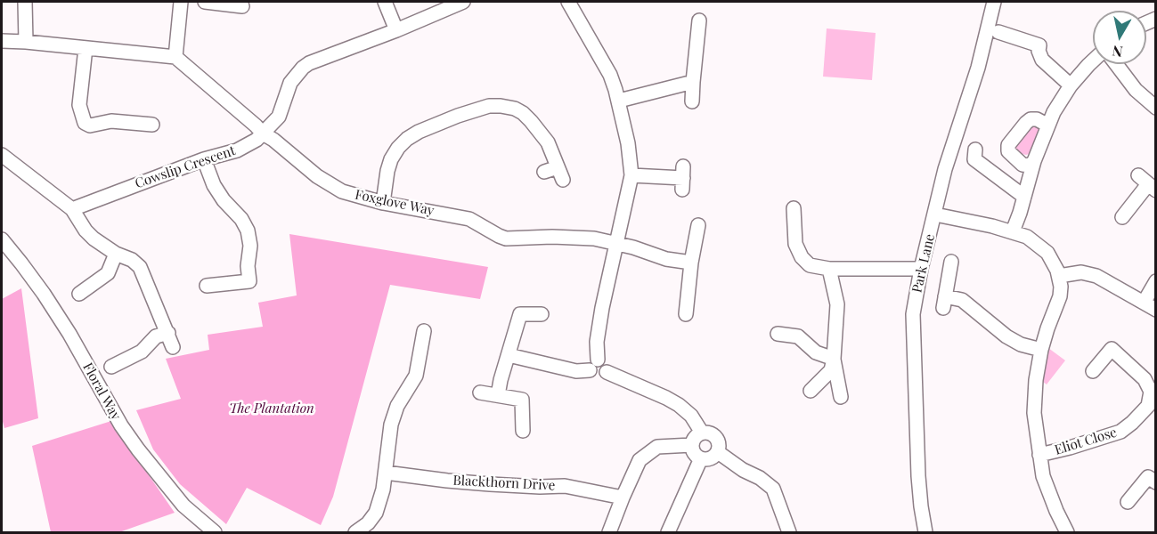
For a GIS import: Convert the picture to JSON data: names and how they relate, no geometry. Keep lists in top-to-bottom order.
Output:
{
  "streets": {
    "street": [
      "Cowslip Crescent",
      "Foxglove Way",
      "Park Lane",
      "Floral Way",
      "Eliot Close",
      "Blackthorn Drive"
    ]
  },
  "crossings": [
    ["Cowslip Crescent", "Foxglove Way"]
  ],
  "parks": ["The Plantation"],
  "north": "bottom"
}
